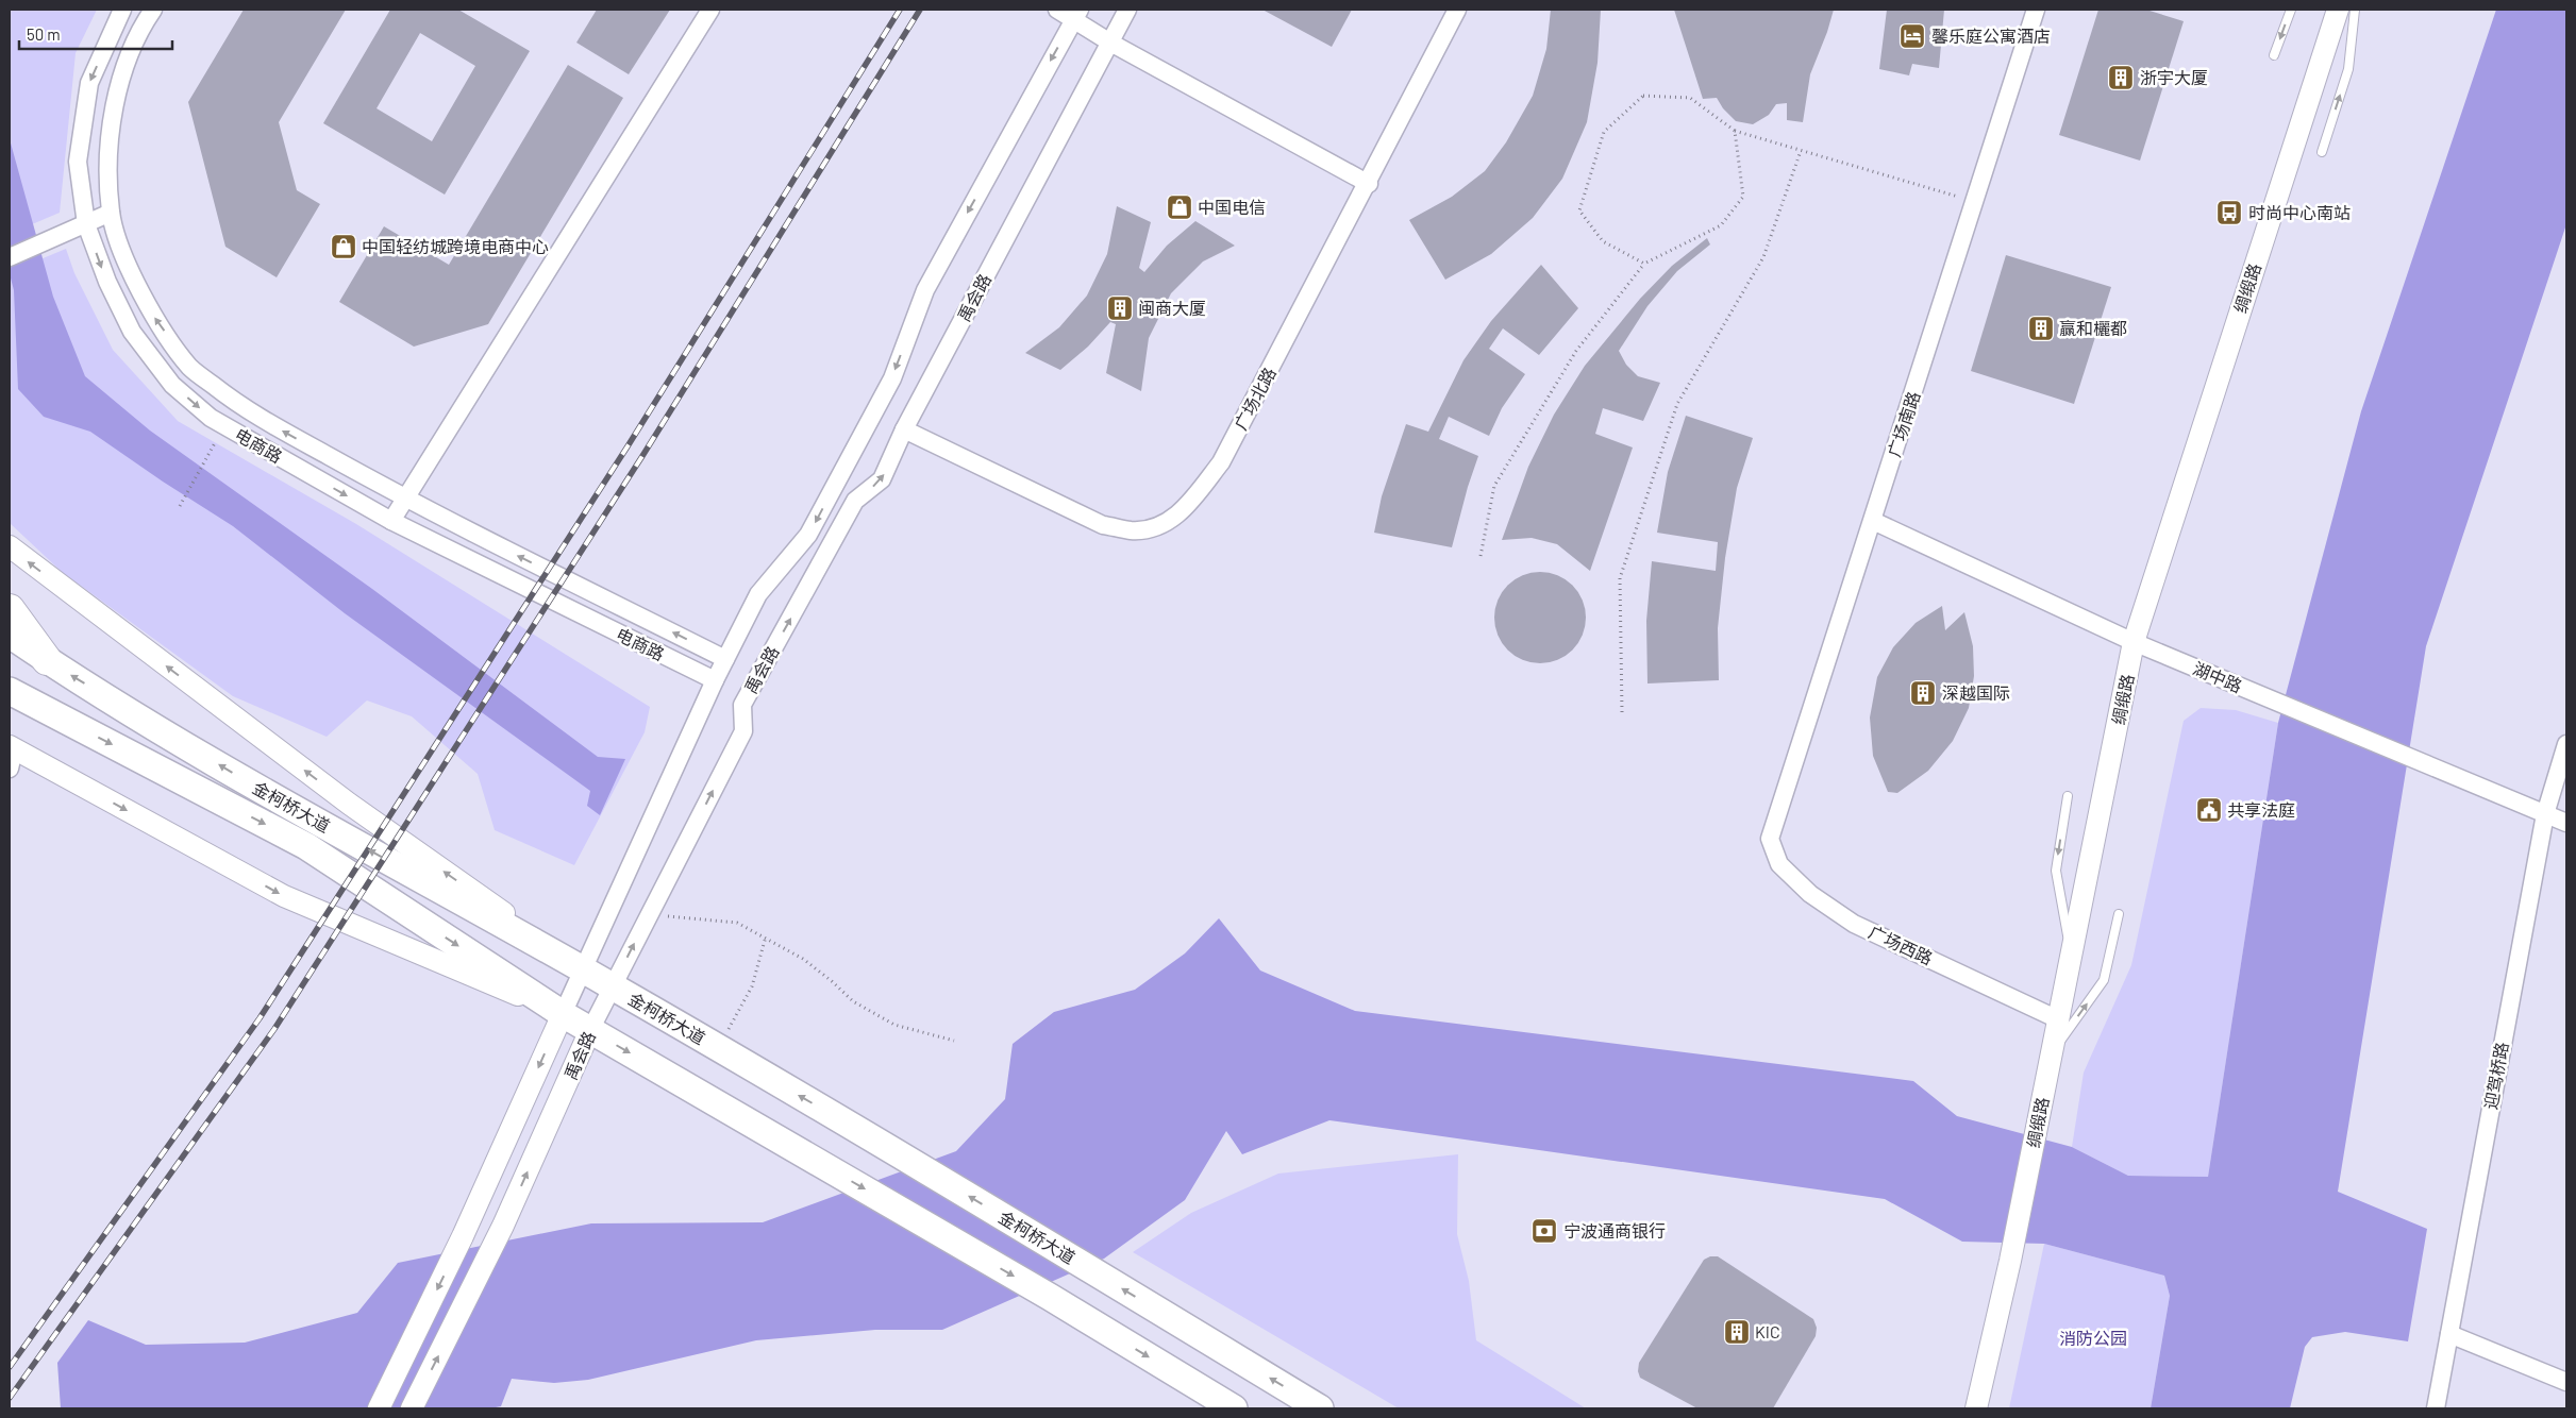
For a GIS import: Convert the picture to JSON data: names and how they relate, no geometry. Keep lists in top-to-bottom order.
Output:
{
  "streets": {
    "main road": ["金柯桥大道"],
    "street": [
      "绸缎路",
      "禹会路",
      "广场北路",
      "广场南路",
      "电商路",
      "湖中路",
      "广场西路",
      "迎驾桥路"
    ]
  },
  "crossings": [
    ["绸缎路", "湖中路"],
    ["绸缎路", "广场西路"],
    ["禹会路", "广场北路"],
    ["禹会路", "电商路"],
    ["禹会路", "金柯桥大道"],
    ["广场南路", "湖中路"],
    ["广场南路", "广场西路"],
    ["湖中路", "迎驾桥路"]
  ],
  "parks": ["消防公园"],
  "places": {
    "hotel": ["馨乐庭公寓酒店"],
    "building": [
      "浙宇大厦",
      "闽商大厦",
      "赢和欐都",
      "深越国际",
      "KIC"
    ],
    "shop": ["中国电信", "中国轻纺城跨境电商中心"],
    "bus stop": ["时尚中心南站"],
    "public building": ["共享法庭"],
    "bank": ["宁波通商银行"]
  },
  "scale_bar": "50 m"
}
